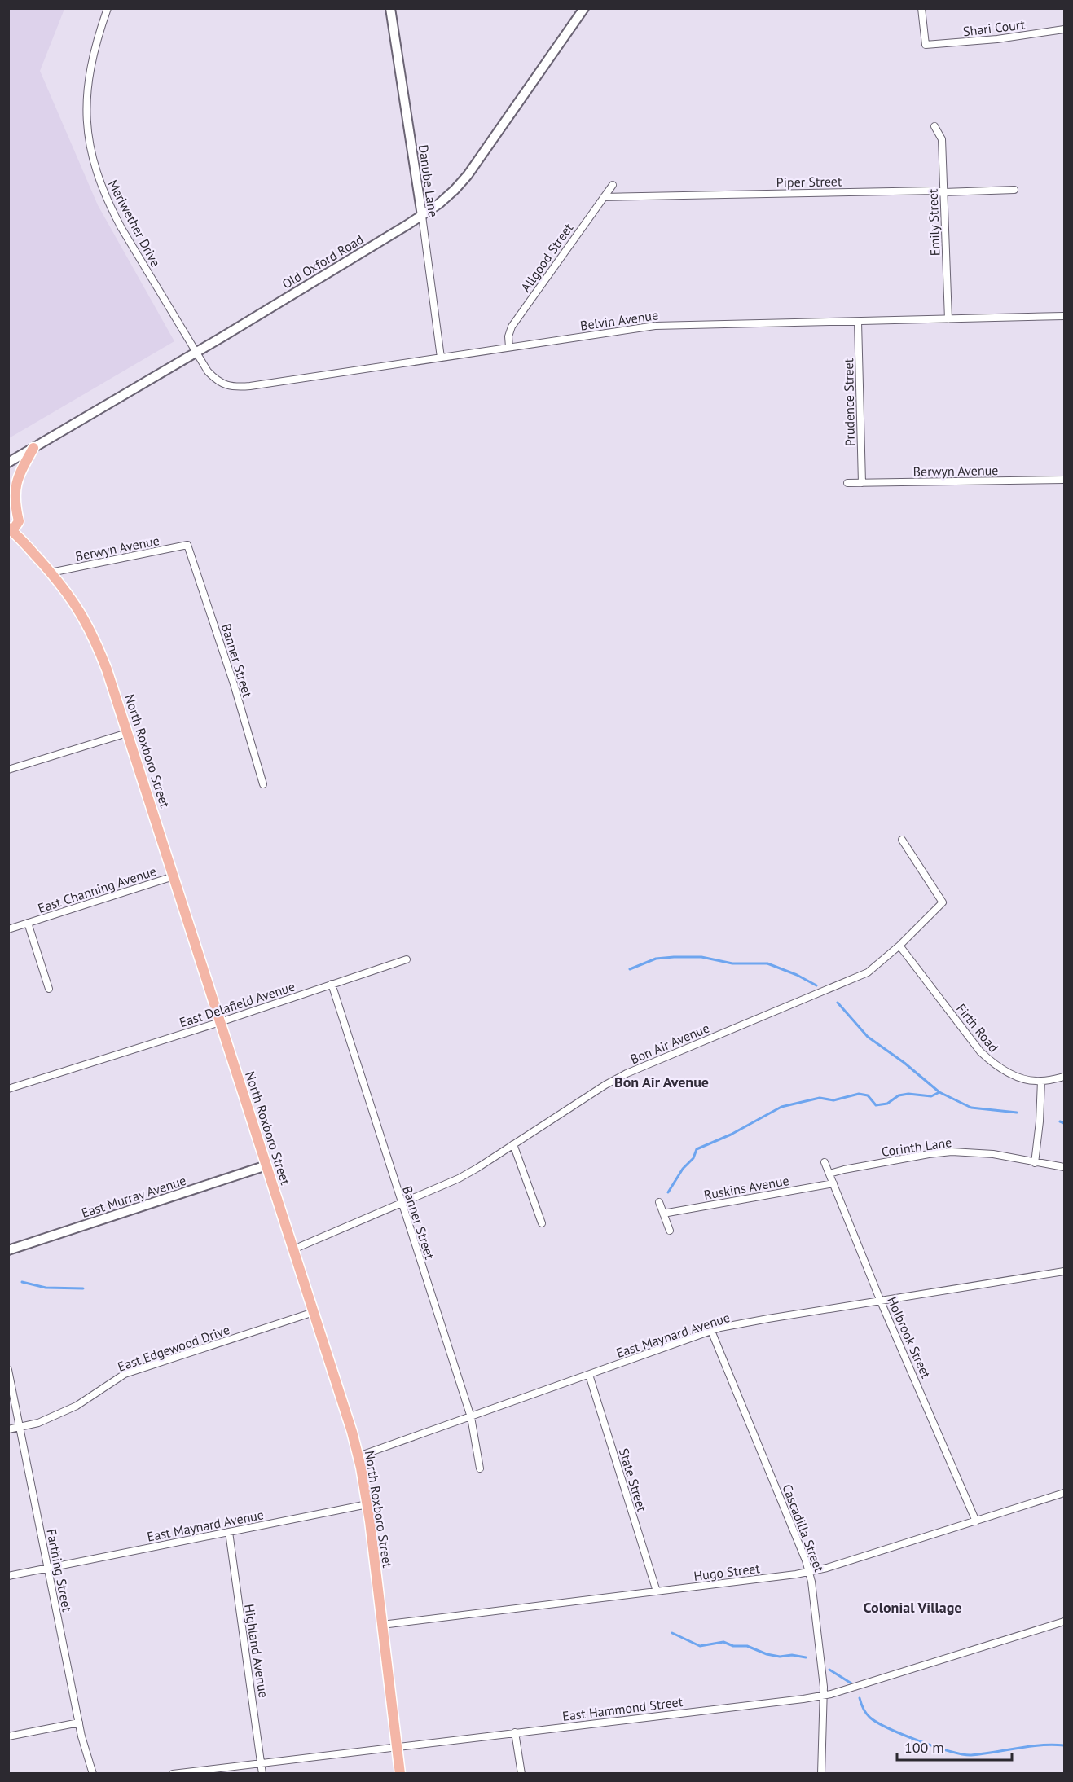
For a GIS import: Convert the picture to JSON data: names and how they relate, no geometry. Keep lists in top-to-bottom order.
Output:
{
  "streets": {
    "main road": ["North Roxboro Street"],
    "street": [
      "Shari Court",
      "Danube Lane",
      "Piper Street",
      "Emily Street",
      "Meriwether Drive",
      "Allgood Street",
      "Old Oxford Road",
      "Belvin Avenue",
      "Prudence Street",
      "Berwyn Avenue",
      "Banner Street",
      "East Channing Avenue",
      "East Delafield Avenue",
      "Firth Road",
      "Bon Air Avenue",
      "Corinth Lane",
      "Ruskins Avenue",
      "East Murray Avenue",
      "East Maynard Avenue",
      "Holbrook Street",
      "East Edgewood Drive",
      "State Street",
      "Cascadilla Street",
      "Farthing Street",
      "Hugo Street",
      "Highland Avenue",
      "East Hammond Street"
    ]
  },
  "crossings": [
    ["Danube Lane", "Old Oxford Road"],
    ["Danube Lane", "Belvin Avenue"],
    ["Piper Street", "Emily Street"],
    ["Piper Street", "Allgood Street"],
    ["Emily Street", "Belvin Avenue"],
    ["Meriwether Drive", "Old Oxford Road"],
    ["Meriwether Drive", "Belvin Avenue"],
    ["Allgood Street", "Belvin Avenue"],
    ["Old Oxford Road", "Belvin Avenue"],
    ["Belvin Avenue", "Prudence Street"],
    ["Prudence Street", "Berwyn Avenue"],
    ["Berwyn Avenue", "Banner Street"],
    ["Berwyn Avenue", "North Roxboro Street"],
    ["Banner Street", "East Delafield Avenue"],
    ["Banner Street", "Bon Air Avenue"],
    ["Banner Street", "East Maynard Avenue"],
    ["North Roxboro Street", "East Channing Avenue"],
    ["North Roxboro Street", "East Delafield Avenue"],
    ["North Roxboro Street", "Bon Air Avenue"],
    ["North Roxboro Street", "East Murray Avenue"],
    ["North Roxboro Street", "East Maynard Avenue"],
    ["North Roxboro Street", "East Edgewood Drive"],
    ["North Roxboro Street", "Hugo Street"],
    ["North Roxboro Street", "East Hammond Street"],
    ["Firth Road", "Bon Air Avenue"],
    ["Corinth Lane", "Holbrook Street"],
    ["Ruskins Avenue", "Holbrook Street"],
    ["East Maynard Avenue", "Holbrook Street"],
    ["East Maynard Avenue", "State Street"],
    ["East Maynard Avenue", "Cascadilla Street"],
    ["East Maynard Avenue", "Farthing Street"],
    ["East Maynard Avenue", "Highland Avenue"],
    ["Holbrook Street", "Hugo Street"],
    ["East Edgewood Drive", "Farthing Street"],
    ["State Street", "Hugo Street"],
    ["Cascadilla Street", "Hugo Street"],
    ["Cascadilla Street", "East Hammond Street"],
    ["Highland Avenue", "East Hammond Street"]
  ],
  "districts": ["Bon Air Avenue", "Colonial Village"],
  "scale_bar": "100 m"
}
